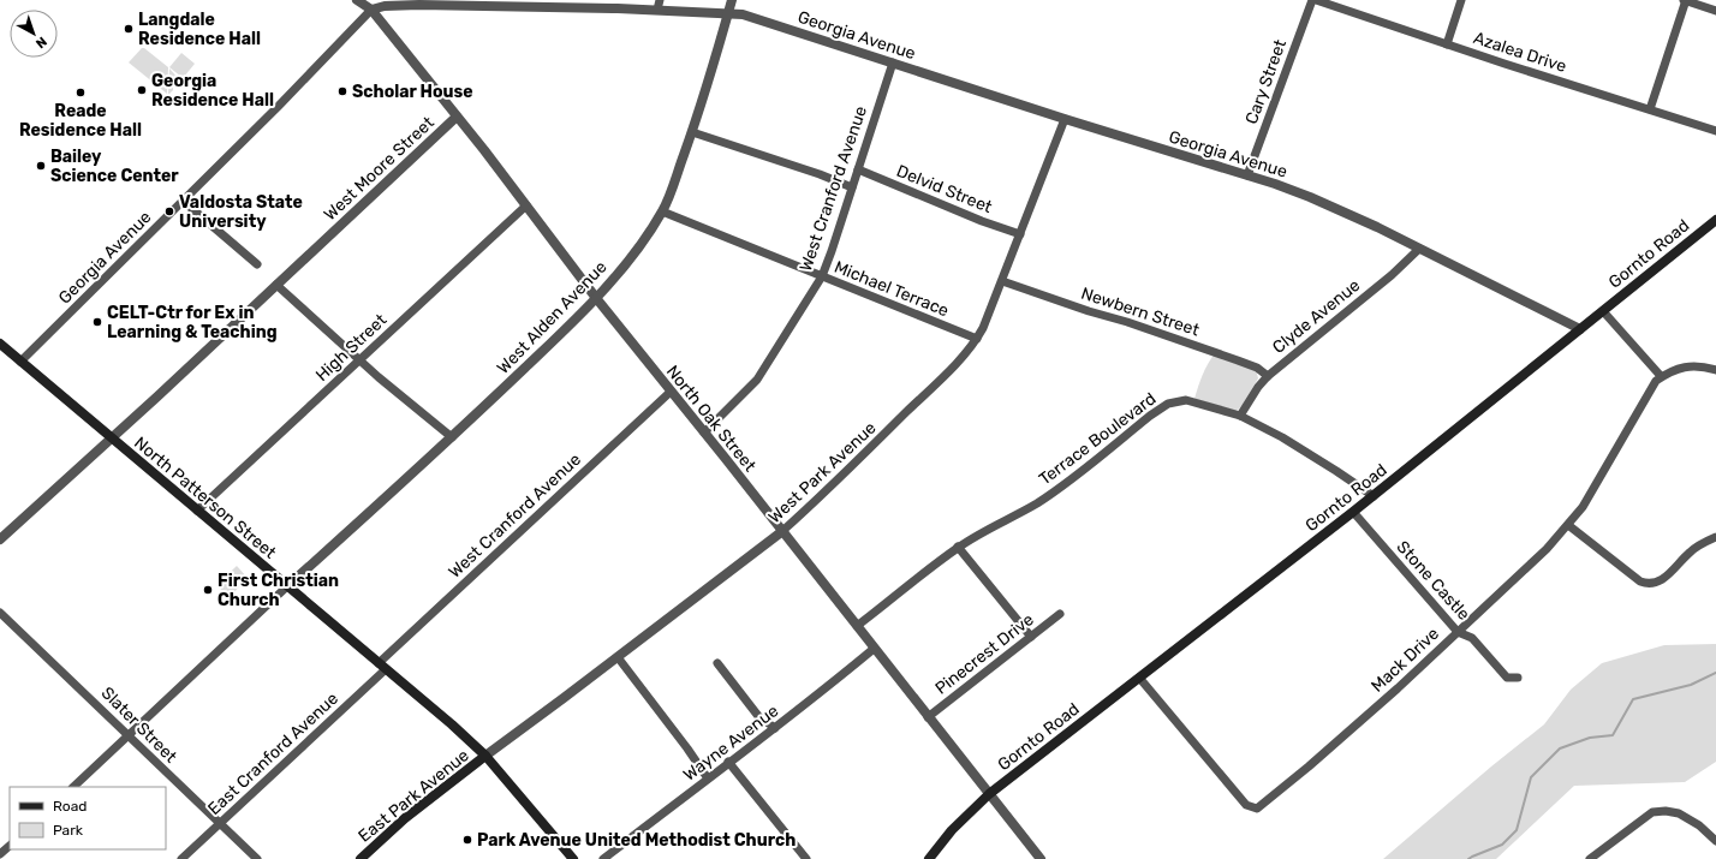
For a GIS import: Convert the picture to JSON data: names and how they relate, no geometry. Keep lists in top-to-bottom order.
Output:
{
  "streets": {
    "main road": ["Gornto Road", "North Patterson Street", "East Park Avenue"],
    "street": [
      "Georgia Avenue",
      "Azalea Drive",
      "Cary Street",
      "West Moore Street",
      "West Cranford Avenue",
      "Delvid Street",
      "Michael Terrace",
      "Newbern Street",
      "Clyde Avenue",
      "West Alden Avenue",
      "High Street",
      "North Oak Street",
      "Terrace Boulevard",
      "West Park Avenue",
      "Stone Castle",
      "Pinecrest Drive",
      "Mack Drive",
      "Slater Street",
      "Wayne Avenue",
      "East Cranford Avenue"
    ]
  },
  "crossings": [
    ["Georgia Avenue", "Cary Street"],
    ["Georgia Avenue", "West Cranford Avenue"],
    ["Georgia Avenue", "Gornto Road"],
    ["Georgia Avenue", "Clyde Avenue"],
    ["Georgia Avenue", "West Alden Avenue"],
    ["Georgia Avenue", "North Oak Street"],
    ["Georgia Avenue", "West Park Avenue"],
    ["Georgia Avenue", "North Patterson Street"],
    ["Azalea Drive", "Cary Street"],
    ["West Moore Street", "North Oak Street"],
    ["West Moore Street", "North Patterson Street"],
    ["West Cranford Avenue", "Delvid Street"],
    ["West Cranford Avenue", "Michael Terrace"],
    ["West Cranford Avenue", "North Oak Street"],
    ["West Cranford Avenue", "North Patterson Street"],
    ["Delvid Street", "West Park Avenue"],
    ["Gornto Road", "North Oak Street"],
    ["Gornto Road", "Terrace Boulevard"],
    ["Gornto Road", "Stone Castle"],
    ["Gornto Road", "Mack Drive"],
    ["Michael Terrace", "West Alden Avenue"],
    ["Michael Terrace", "West Park Avenue"],
    ["Newbern Street", "Clyde Avenue"],
    ["Newbern Street", "West Park Avenue"],
    ["Clyde Avenue", "Terrace Boulevard"],
    ["West Alden Avenue", "North Oak Street"],
    ["West Alden Avenue", "North Patterson Street"],
    ["High Street", "North Oak Street"],
    ["High Street", "North Patterson Street"],
    ["North Oak Street", "Terrace Boulevard"],
    ["North Oak Street", "West Park Avenue"],
    ["North Oak Street", "Pinecrest Drive"],
    ["North Oak Street", "Wayne Avenue"],
    ["West Park Avenue", "North Patterson Street"],
    ["West Park Avenue", "East Park Avenue"],
    ["North Patterson Street", "East Cranford Avenue"],
    ["North Patterson Street", "East Park Avenue"],
    ["Stone Castle", "Mack Drive"],
    ["Slater Street", "East Cranford Avenue"]
  ],
  "places": [
    "Langdale Residence Hall",
    "Georgia Residence Hall",
    "Scholar House",
    "Reade Residence Hall",
    "Bailey Science Center",
    "Valdosta State University",
    "CELT-Ctr for Ex in Learning & Teaching",
    "First Christian Church",
    "Park Avenue United Methodist Church"
  ],
  "legend": ["Road", "Park"],
  "north": "bottom right"
}
